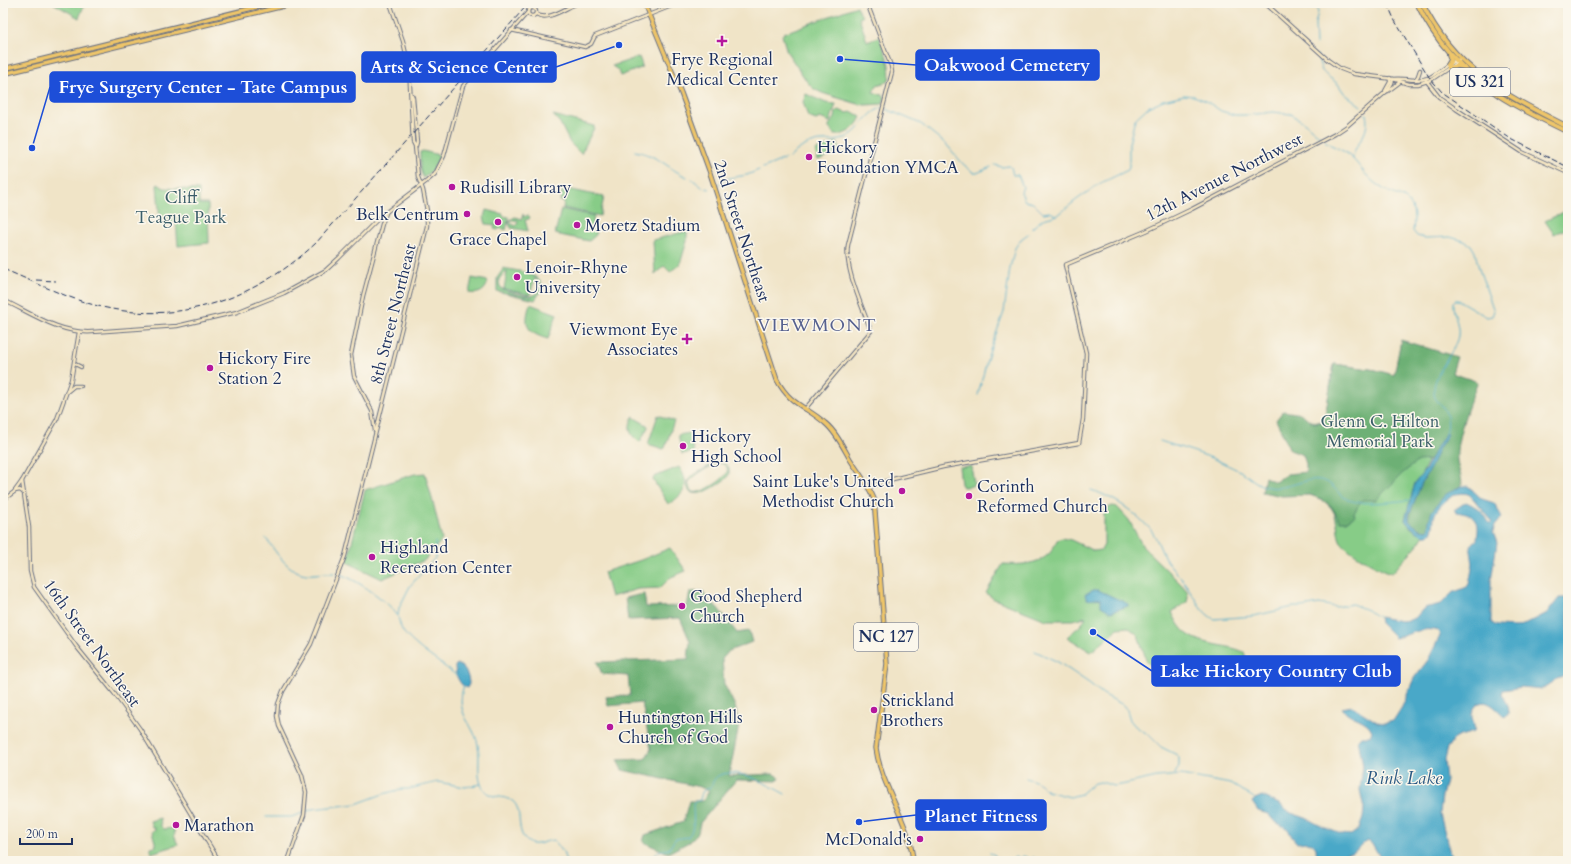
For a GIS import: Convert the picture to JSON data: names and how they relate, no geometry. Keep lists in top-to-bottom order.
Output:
{
  "streets": {
    "highway": ["US 321"],
    "main road": [
      "12th Avenue Northwest",
      "2nd Street Northeast",
      "8th Street Northeast",
      "NC 127",
      "16th Street Northeast"
    ]
  },
  "crossings": [
    ["12th Avenue Northwest", "2nd Street Northeast"],
    ["12th Avenue Northwest", "NC 127"],
    ["2nd Street Northeast", "NC 127"]
  ],
  "districts": ["VIEWMONT"],
  "water": ["Rink Lake"],
  "parks": ["Cliff Teague Park", "Glenn C. Hilton Memorial Park"],
  "places": {
    "health": ["Frye Regional Medical Center", "Viewmont Eye Associates"],
    "other": [
      "Arts & Science Center",
      "Oakwood Cemetery",
      "Frye Surgery Center - Tate Campus",
      "Hickory Foundation YMCA",
      "Rudisill Library",
      "Belk Centrum",
      "Grace Chapel",
      "Moretz Stadium",
      "Lenoir-Rhyne University",
      "Hickory Fire Station 2",
      "Hickory High School",
      "Saint Luke's United Methodist Church",
      "Corinth Reformed Church",
      "Highland Recreation Center",
      "Good Shepherd Church",
      "Lake Hickory Country Club",
      "Strickland Brothers",
      "Huntington Hills Church of God",
      "Planet Fitness",
      "Marathon",
      "McDonald's"
    ]
  },
  "scale_bar": "200 m"
}
